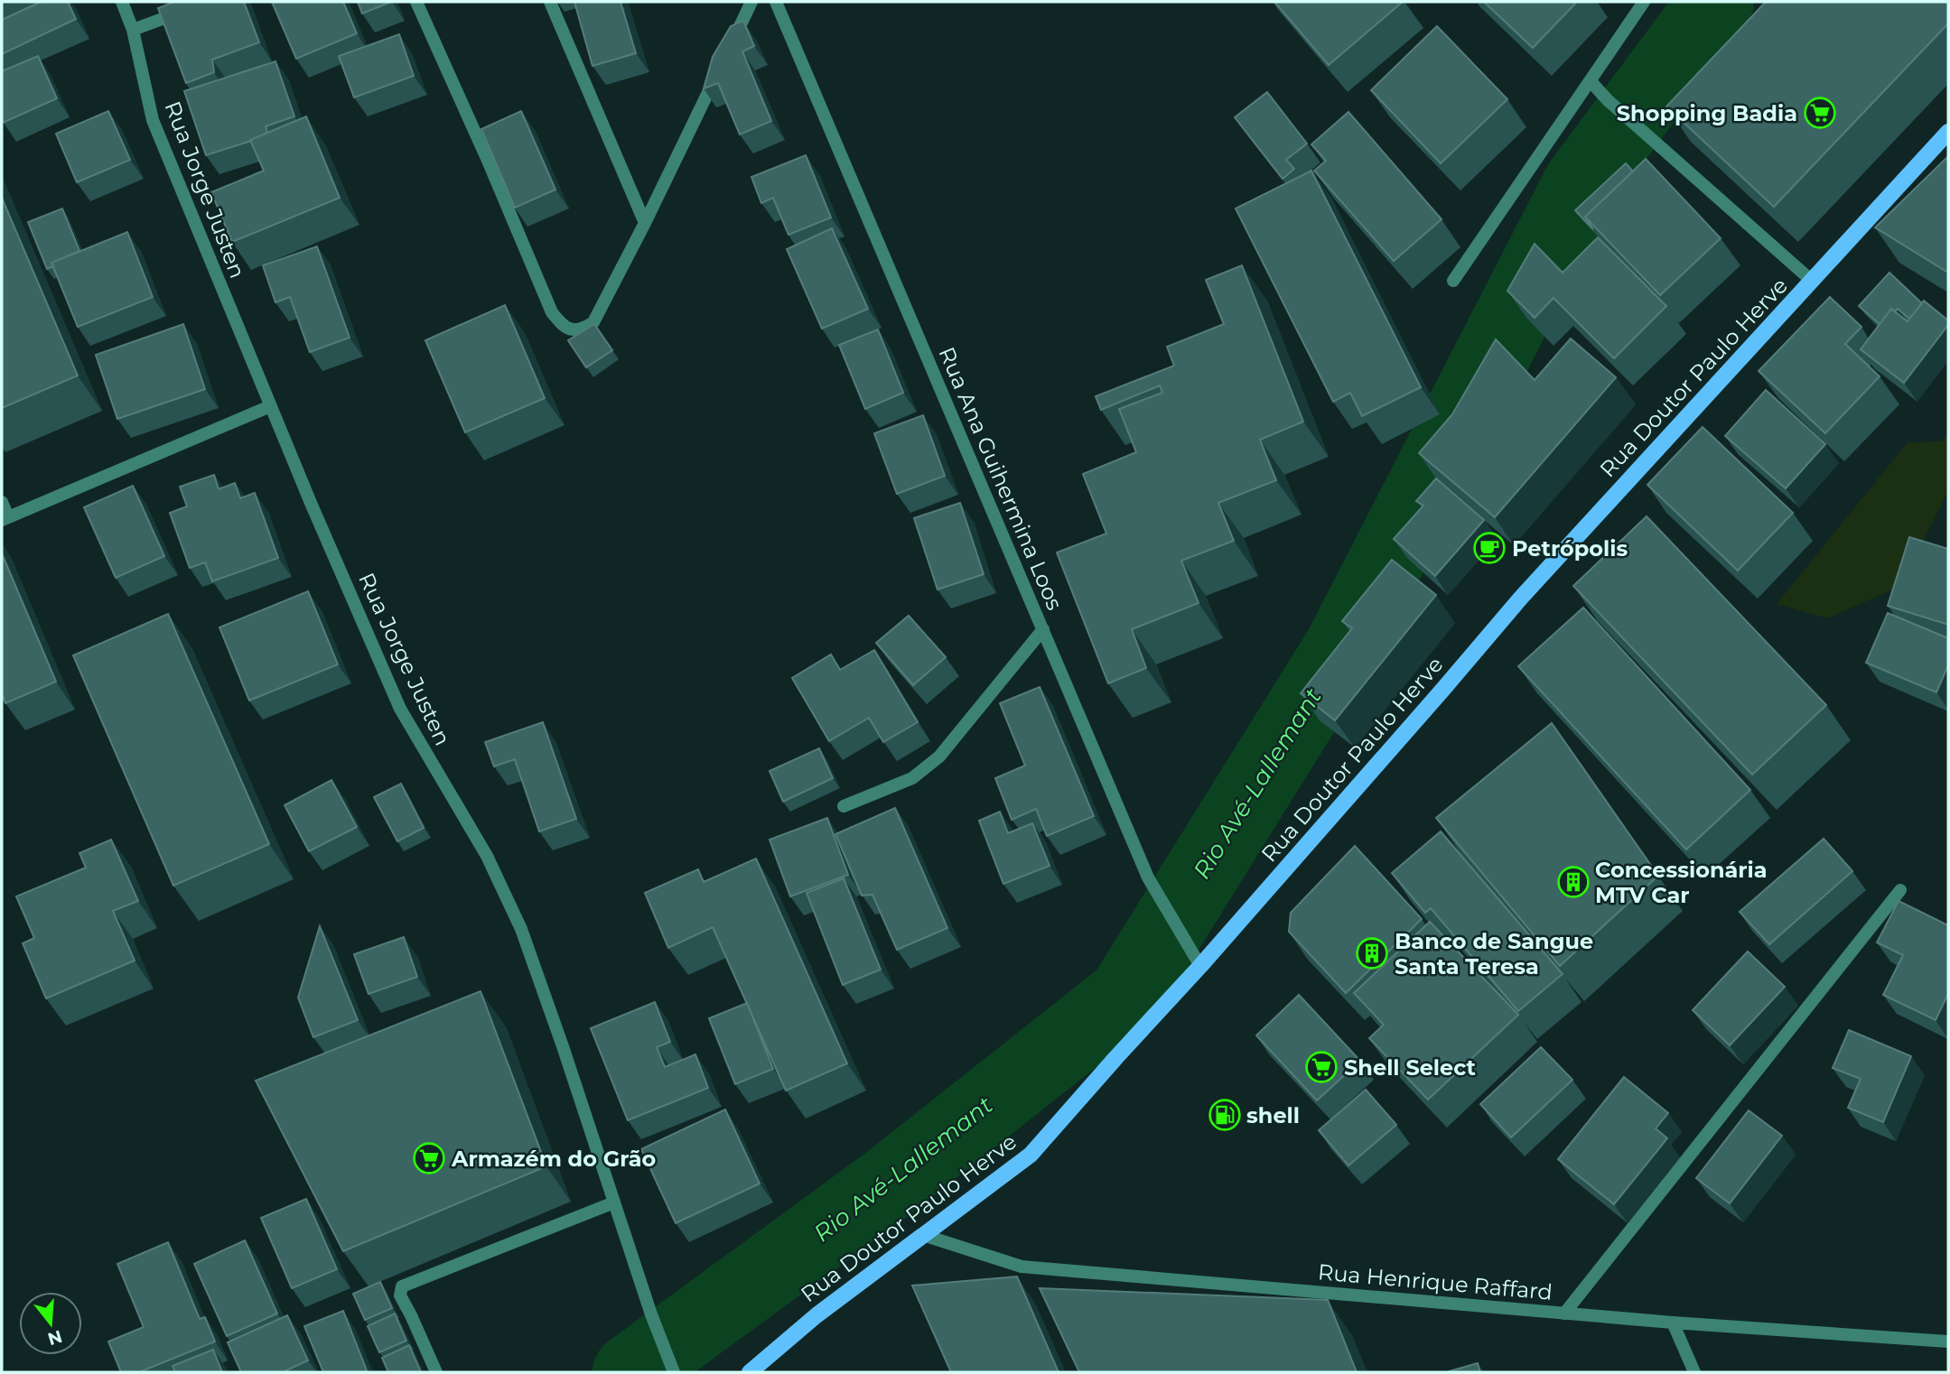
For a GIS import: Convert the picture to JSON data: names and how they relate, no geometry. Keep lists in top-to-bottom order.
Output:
{
  "streets": {
    "main road": ["Rua Doutor Paulo Herve"],
    "street": ["Rua Jorge Justen", "Rua Ana Guihermina Loos", "Rua Henrique Raffard"]
  },
  "crossings": [
    ["Rua Doutor Paulo Herve", "Rua Ana Guihermina Loos"],
    ["Rua Doutor Paulo Herve", "Rua Henrique Raffard"]
  ],
  "water": ["Rio Avé‐Lallemant"],
  "places": {
    "supermarket": ["Shopping Badia", "Shell Select", "Armazém do Grão"],
    "cafe": ["Petrópolis"],
    "building": ["Concessionária MTV Car", "Banco de Sangue Santa Teresa"],
    "fuel station": ["shell"]
  },
  "north": "bottom"
}
